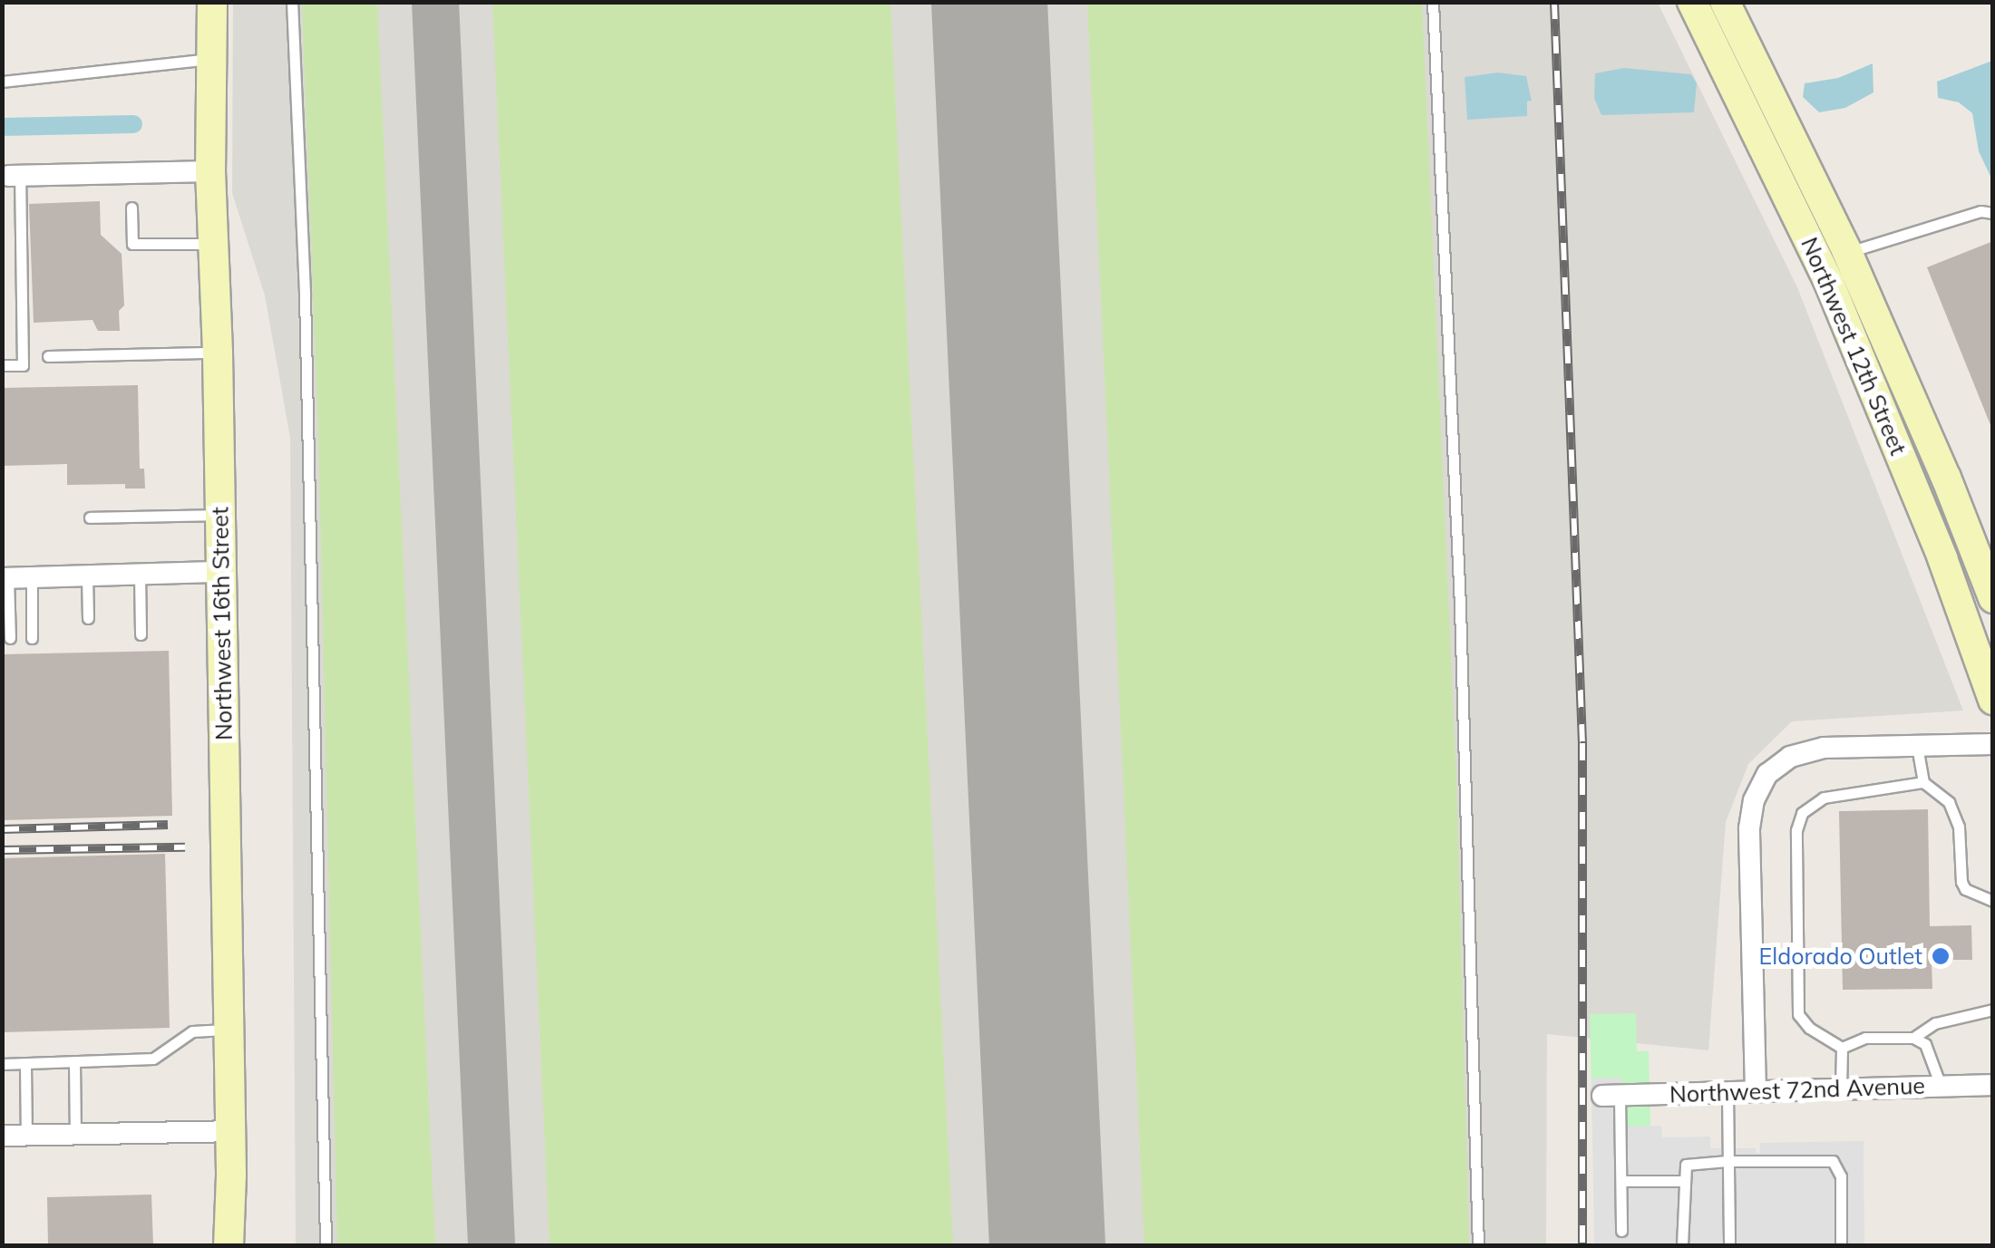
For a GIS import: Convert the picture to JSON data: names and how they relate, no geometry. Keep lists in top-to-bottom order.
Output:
{
  "streets": {
    "main road": ["Northwest 12th Street", "Northwest 16th Street"],
    "street": ["Northwest 72nd Avenue"]
  },
  "places": ["Eldorado Outlet"]
}
